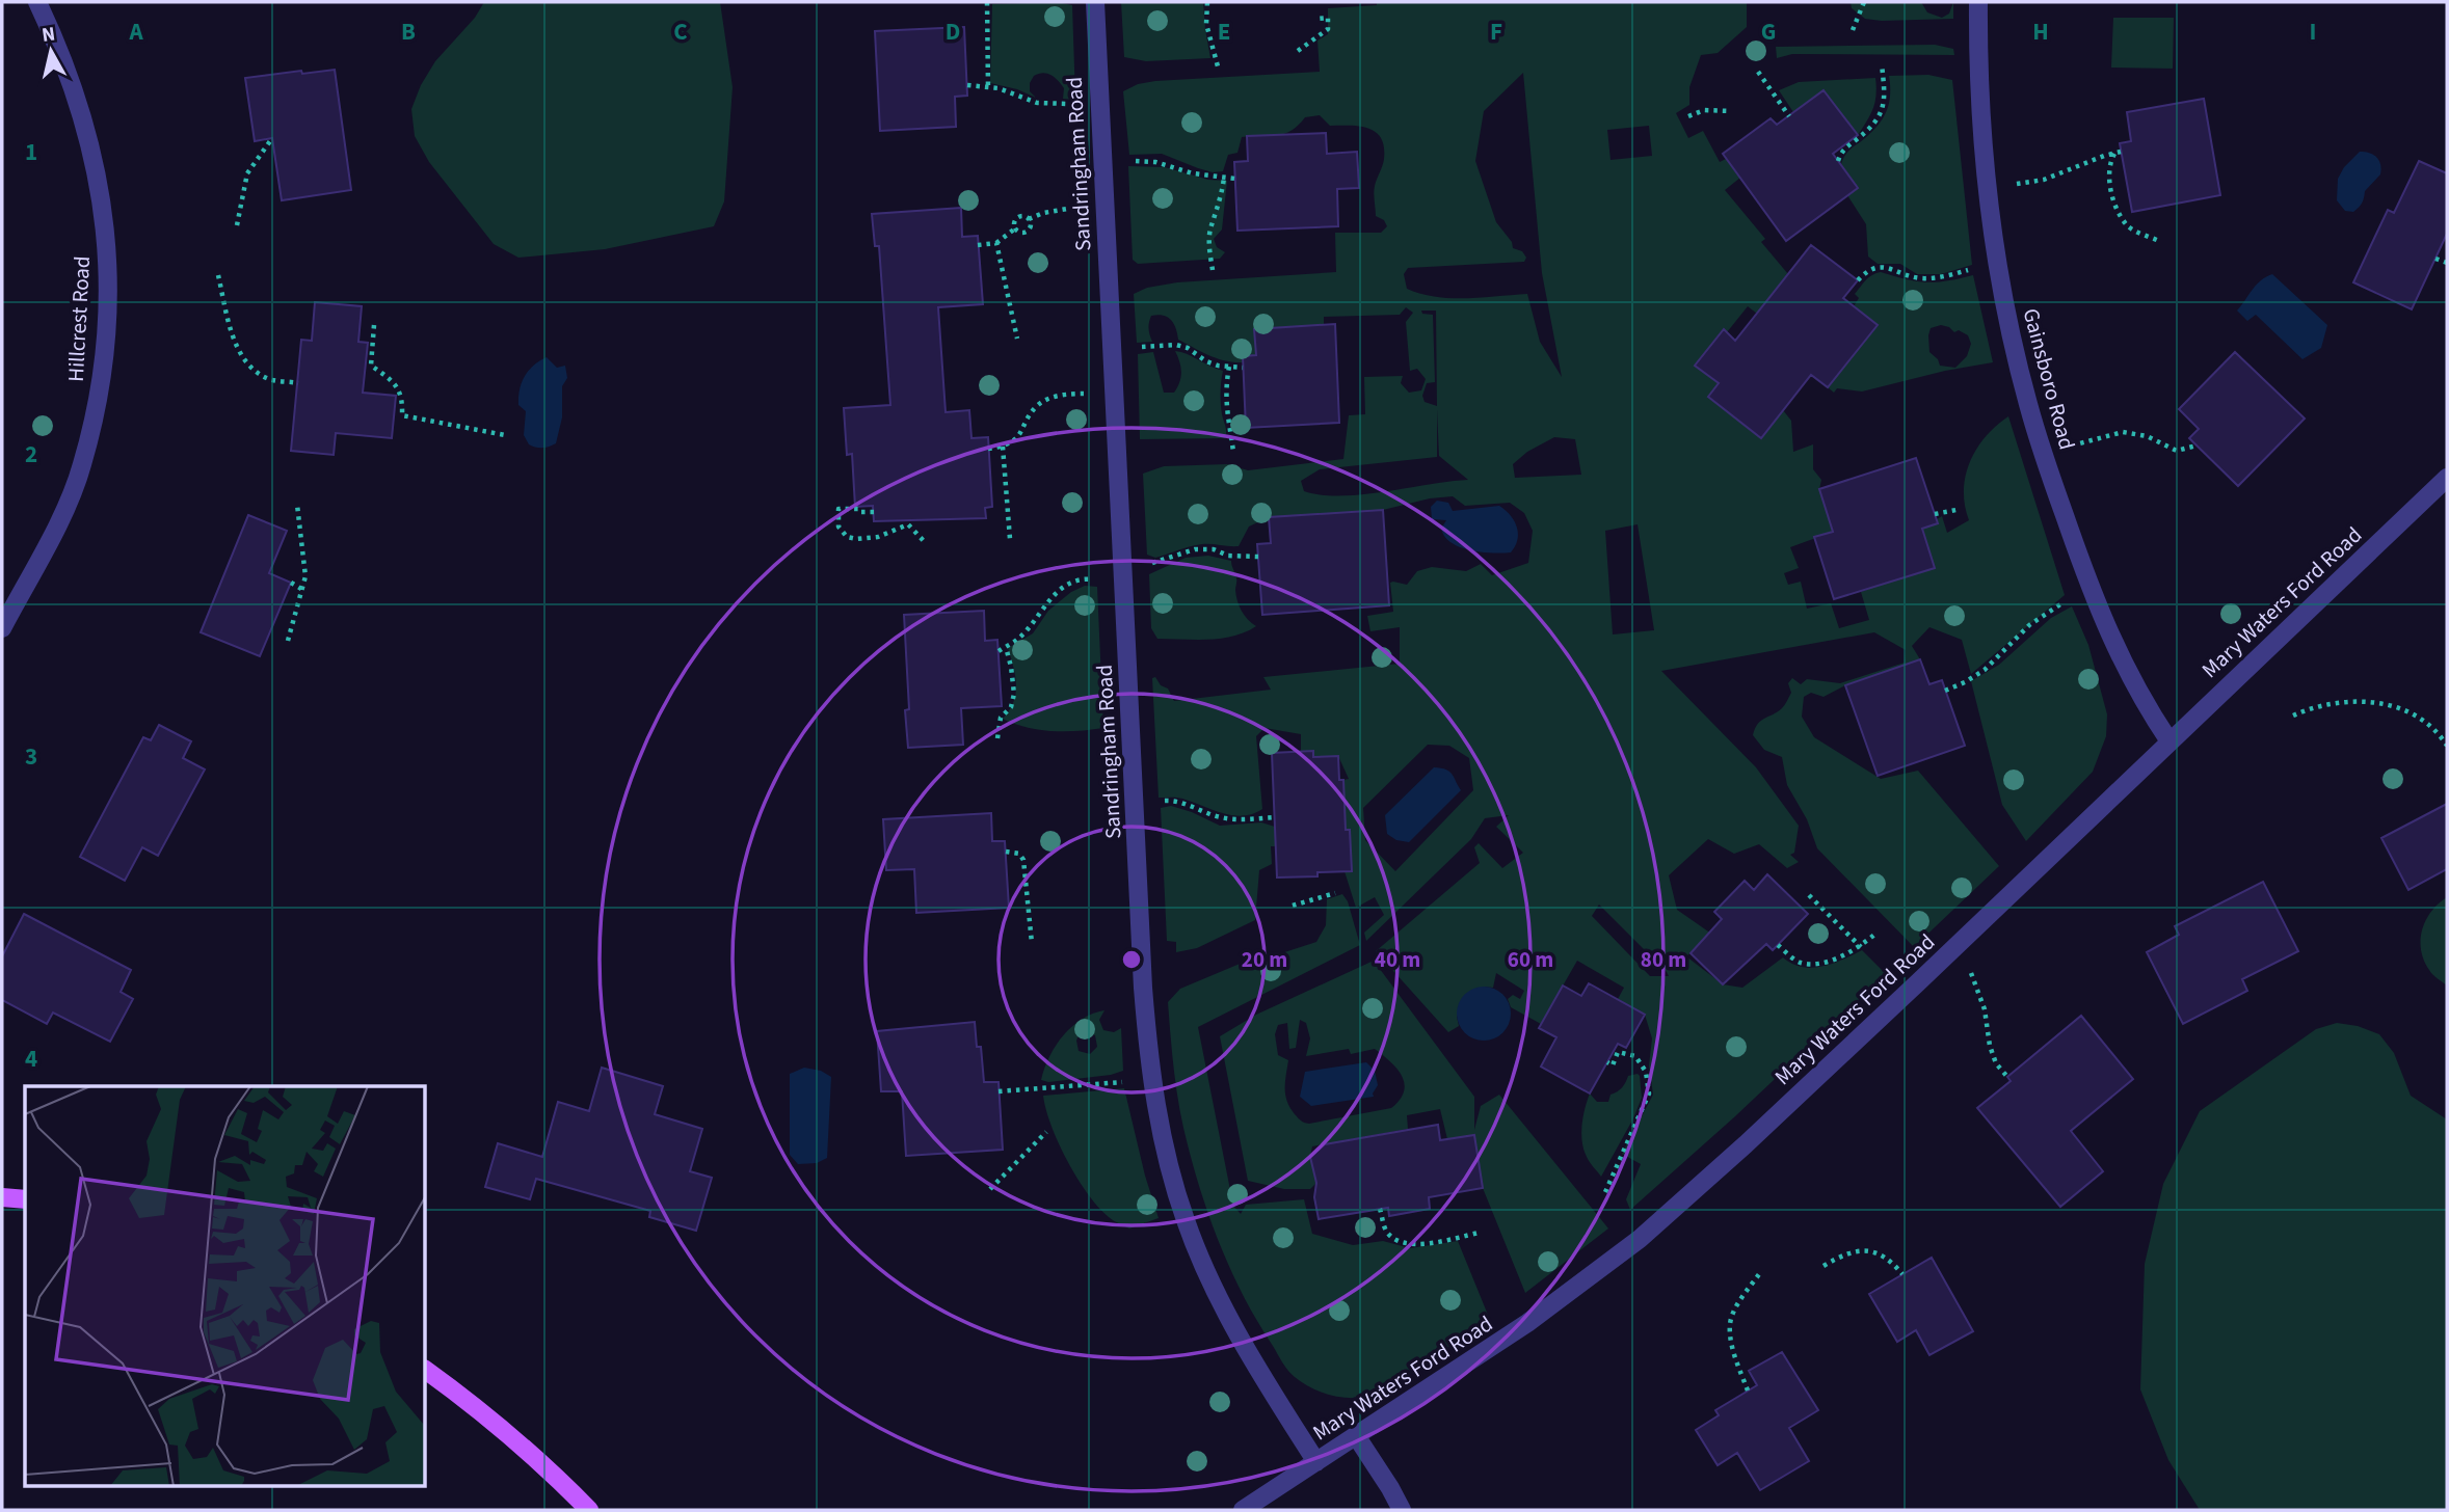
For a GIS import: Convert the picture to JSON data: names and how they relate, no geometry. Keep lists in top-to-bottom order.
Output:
{
  "streets": {
    "street": [
      "Sandringham Road",
      "Hillcrest Road",
      "Gainsboro Road",
      "Mary Waters Ford Road"
    ]
  },
  "crossings": [
    ["Sandringham Road", "Mary Waters Ford Road"],
    ["Gainsboro Road", "Mary Waters Ford Road"]
  ],
  "north": "top",
  "grid": {
    "columns": [
      "A",
      "B",
      "C",
      "D",
      "E",
      "F",
      "G",
      "H",
      "I"
    ],
    "rows": [
      "1",
      "2",
      "3",
      "4"
    ]
  },
  "rings": [
    "20 m",
    "40 m",
    "60 m",
    "80 m"
  ]
}
